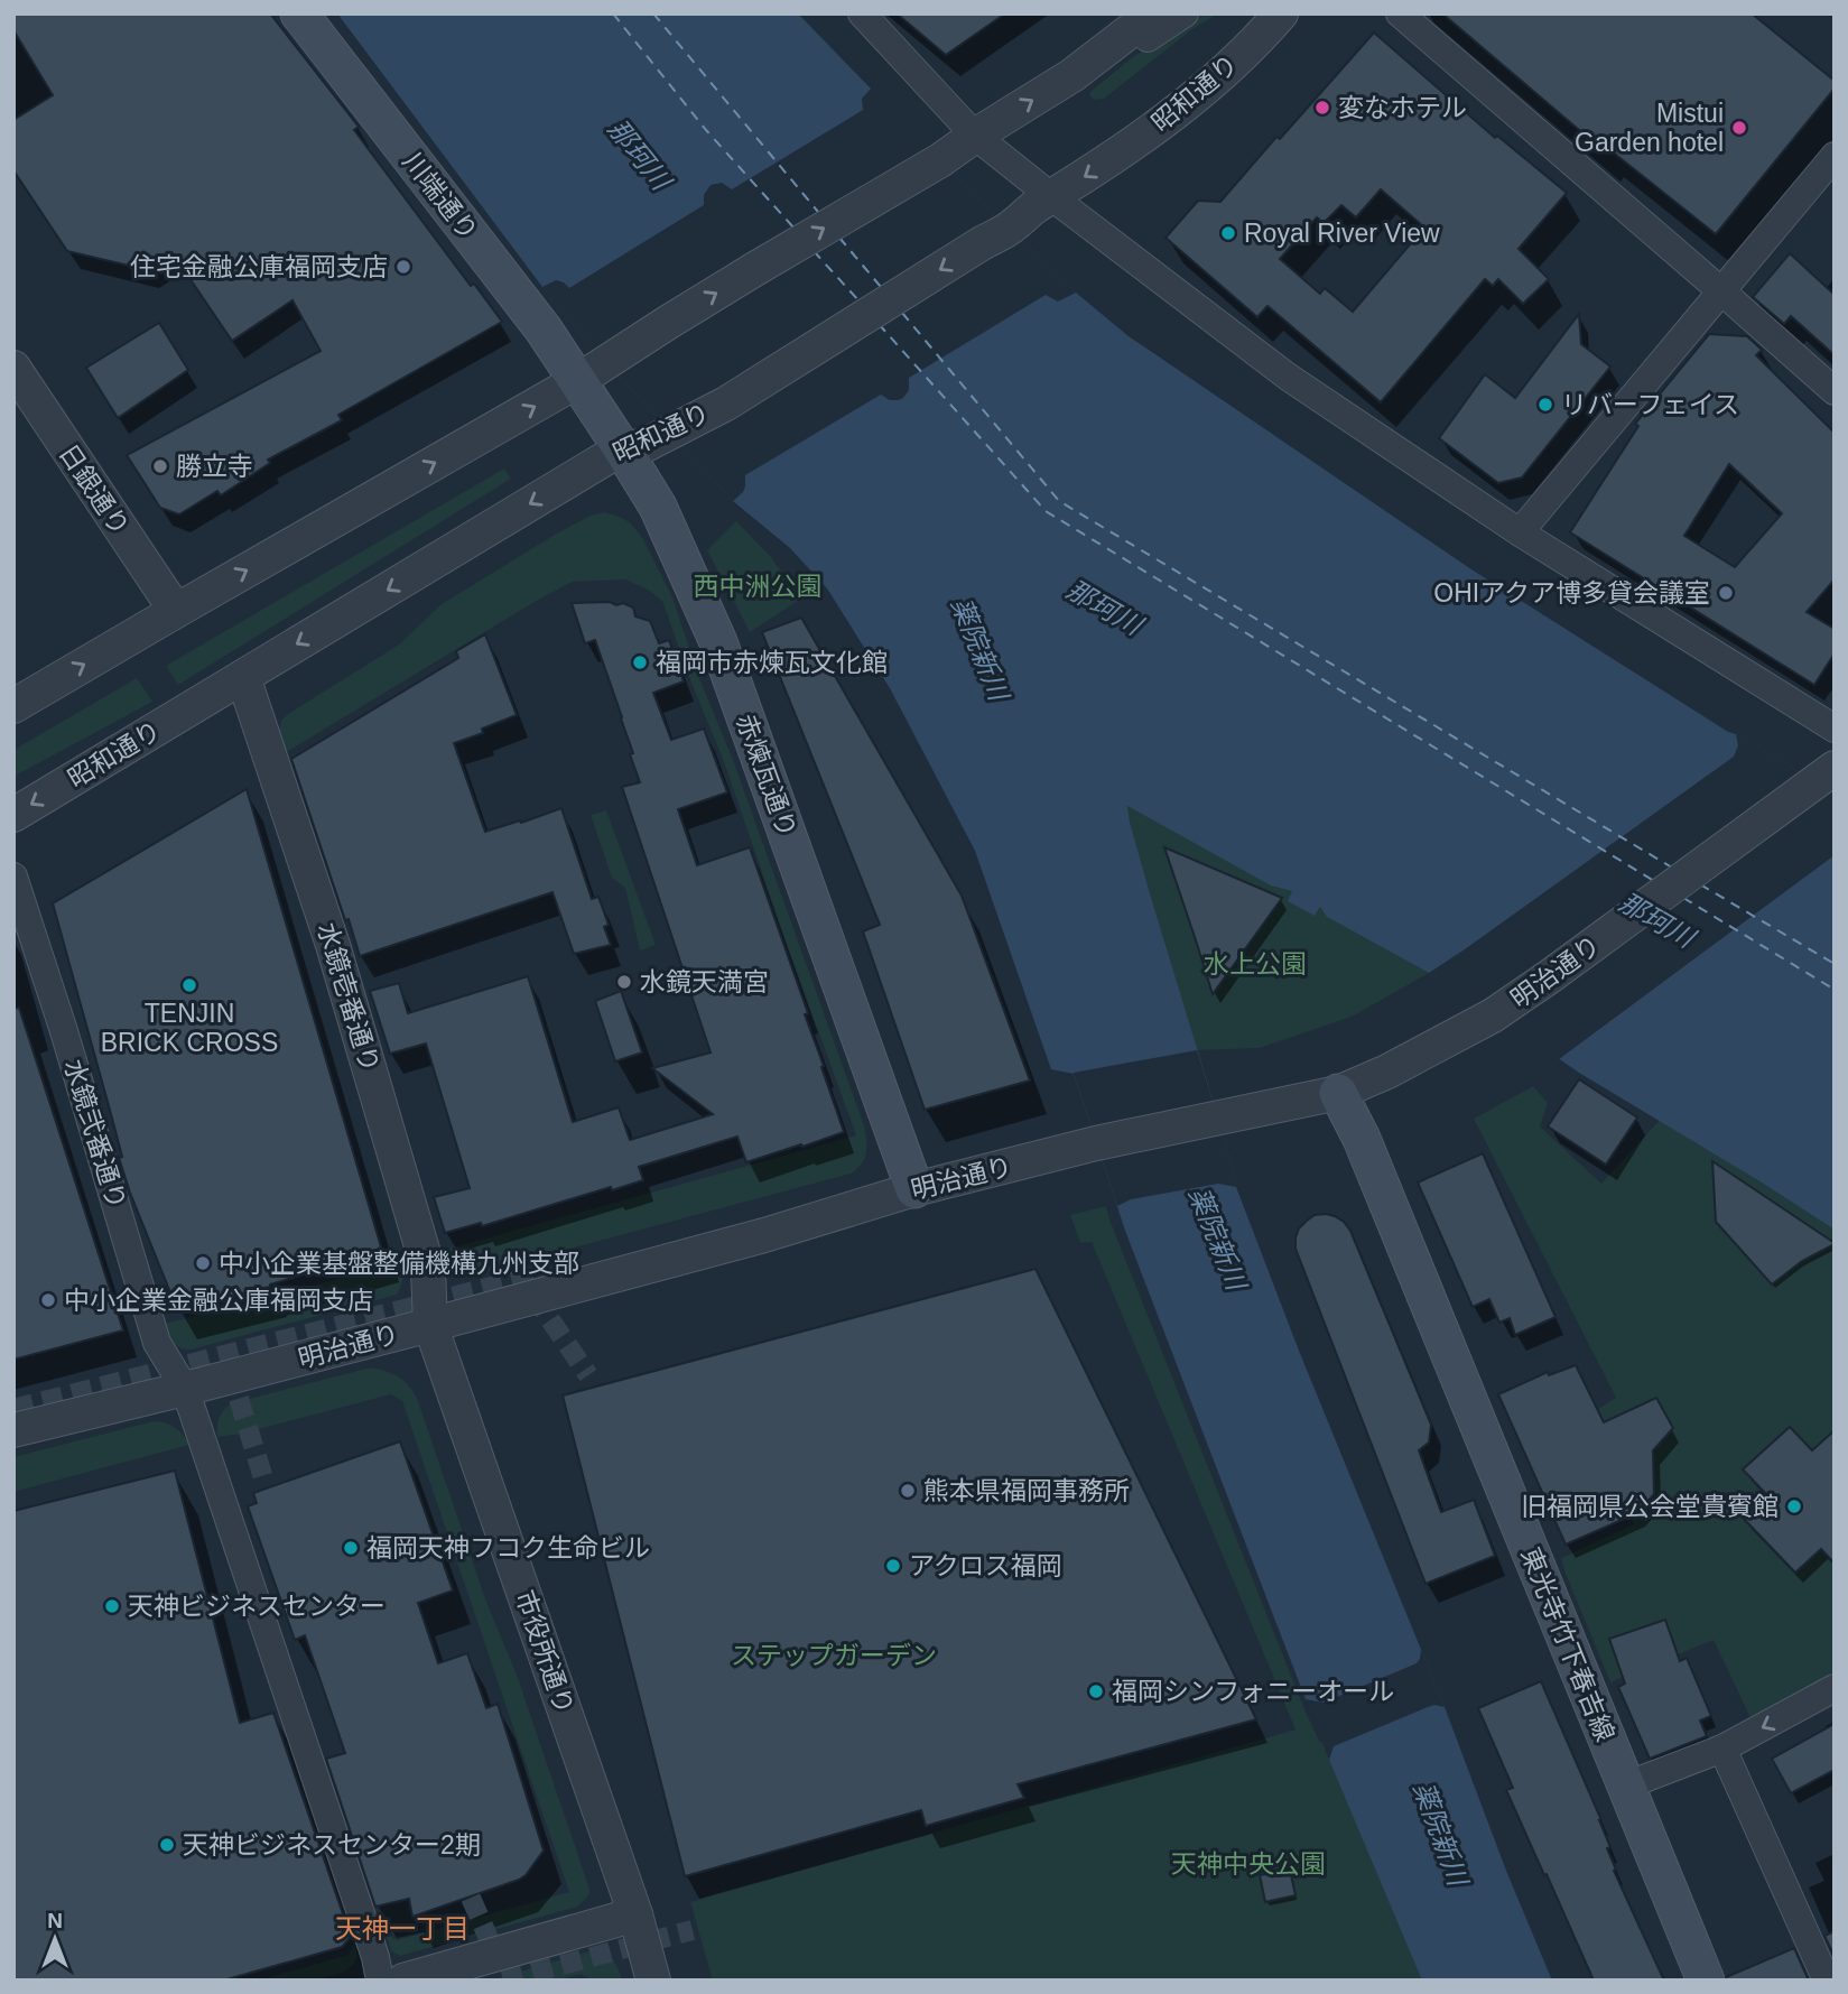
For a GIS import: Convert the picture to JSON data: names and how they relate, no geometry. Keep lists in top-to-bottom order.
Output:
{
  "streets": {
    "main road": ["川端通り", "赤煉瓦通り", "東光寺竹下春吉線"],
    "street": [
      "昭和通り",
      "日銀通り",
      "明治通り",
      "水鏡壱番通り",
      "水鏡弐番通り",
      "市役所通り"
    ]
  },
  "crossings": [
    ["昭和通り", "赤煉瓦通り"],
    ["昭和通り", "水鏡壱番通り"],
    ["川端通り", "赤煉瓦通り"],
    ["赤煉瓦通り", "明治通り"],
    ["明治通り", "水鏡壱番通り"],
    ["明治通り", "水鏡弐番通り"],
    ["明治通り", "東光寺竹下春吉線"],
    ["明治通り", "市役所通り"],
    ["水鏡壱番通り", "市役所通り"]
  ],
  "districts": ["天神一丁目"],
  "water": ["那珂川", "薬院新川"],
  "parks": [
    "西中洲公園",
    "水上公園",
    "ステップガーデン",
    "天神中央公園"
  ],
  "places": [
    "変なホテル",
    "Mistui Garden hotel",
    "Royal River View",
    "住宅金融公庫福岡支店",
    "リバーフェイス",
    "勝立寺",
    "OHIアクア博多貸会議室",
    "福岡市赤煉瓦文化館",
    "水鏡天満宮",
    "TENJIN BRICK CROSS",
    "中小企業基盤整備機構九州支部",
    "中小企業金融公庫福岡支店",
    "熊本県福岡事務所",
    "旧福岡県公会堂貴賓館",
    "福岡天神フコク生命ビル",
    "アクロス福岡",
    "天神ビジネスセンター",
    "福岡シンフォニーオール",
    "天神ビジネスセンター2期"
  ],
  "north": "top"
}
